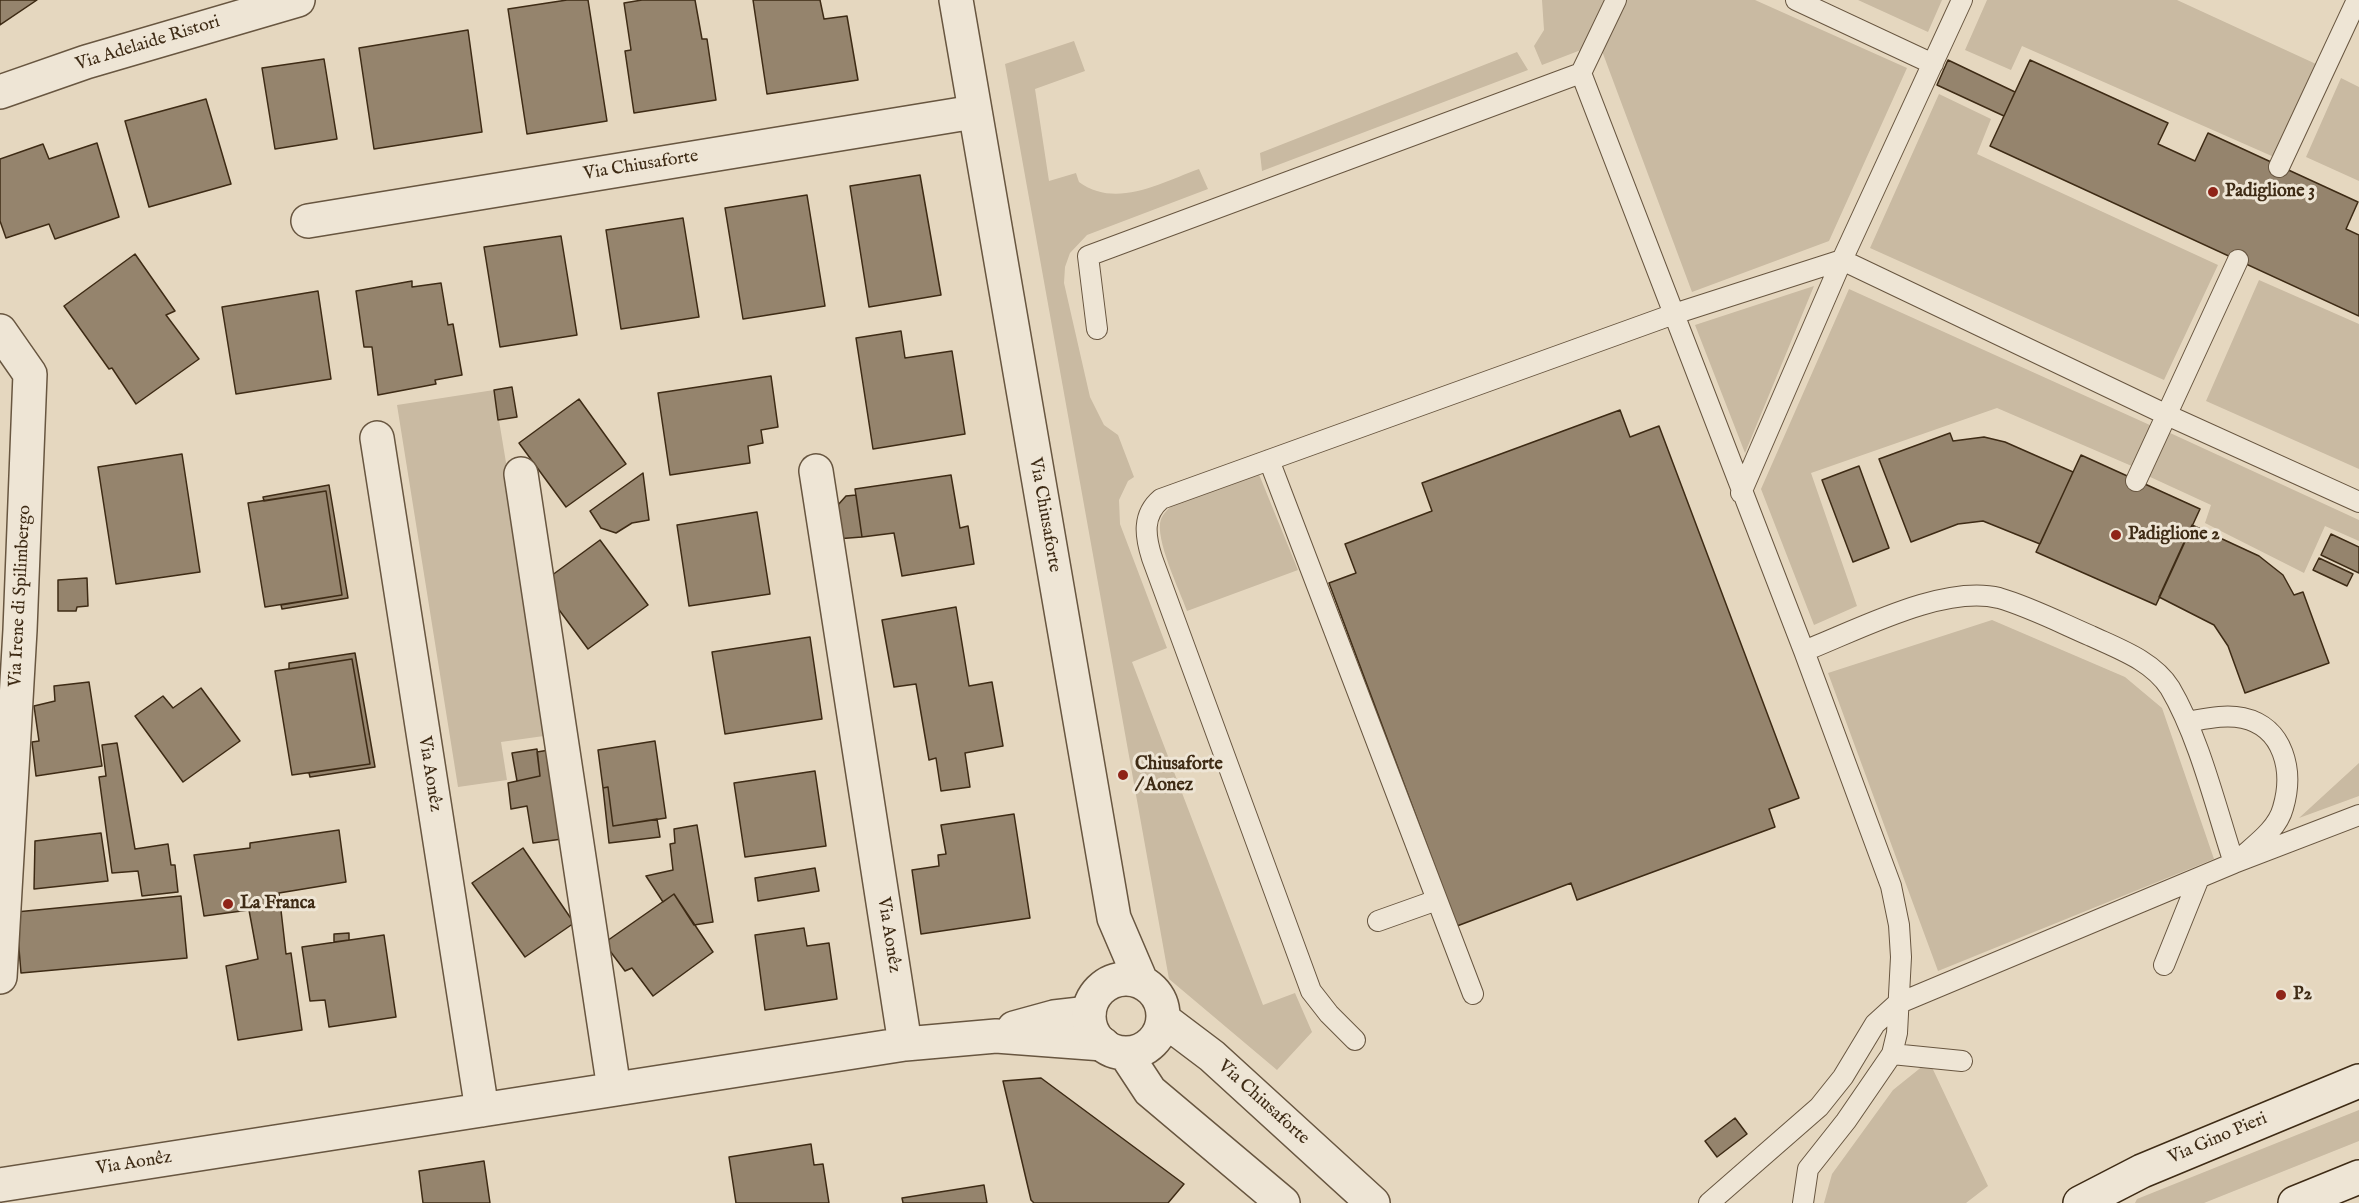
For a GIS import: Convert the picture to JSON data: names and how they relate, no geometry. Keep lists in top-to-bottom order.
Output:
{
  "streets": {
    "street": [
      "Via Adelaide Ristori",
      "Via Chiusaforte",
      "Via Irene di Spilimbergo",
      "Via Aonêz",
      "Via Gino Pieri"
    ]
  },
  "crossings": [
    ["Via Chiusaforte", "Via Aonêz"]
  ],
  "places": [
    "Padiglione 3",
    "Padiglione 2",
    "Chiusaforte / Aonez",
    "La Franca",
    "P2"
  ]
}
